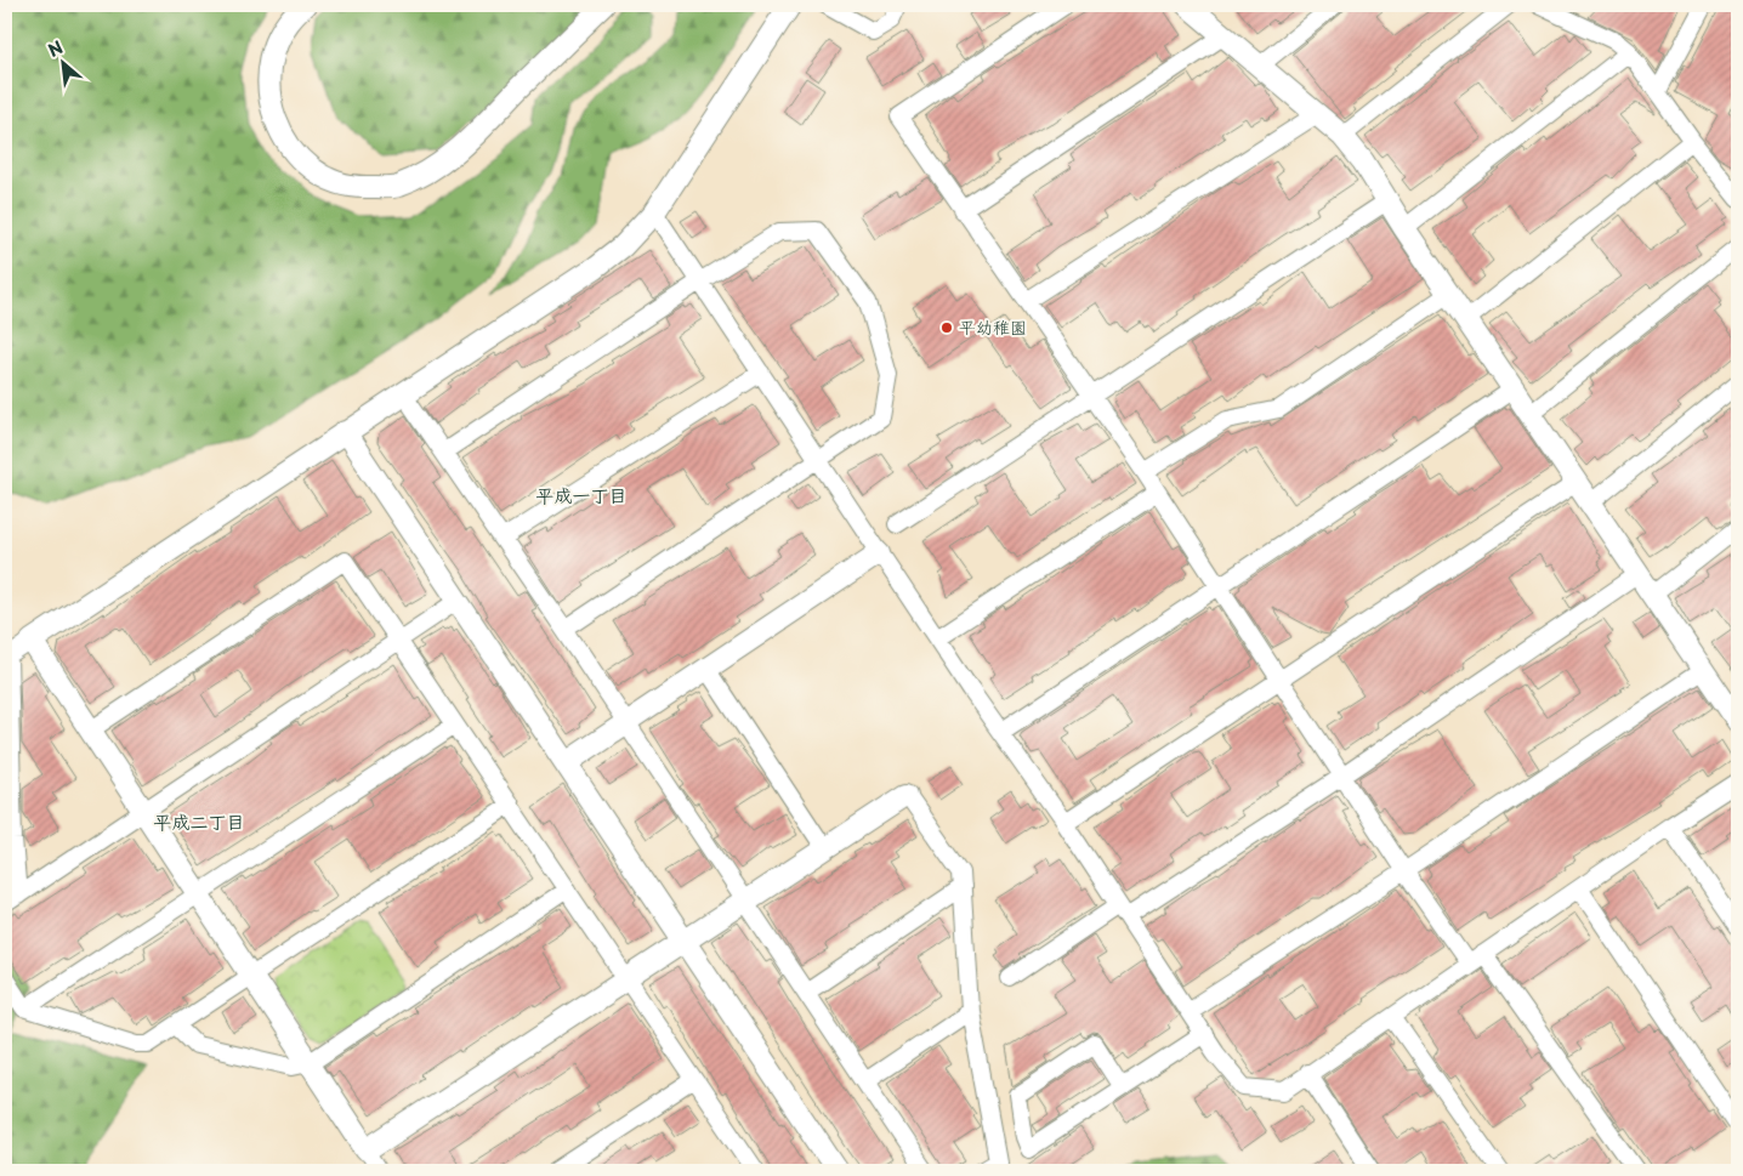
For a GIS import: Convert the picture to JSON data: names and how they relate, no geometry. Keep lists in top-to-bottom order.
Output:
{
  "districts": ["平成一丁目", "平成二丁目"],
  "places": ["平幼稚園"],
  "north": "top left"
}
